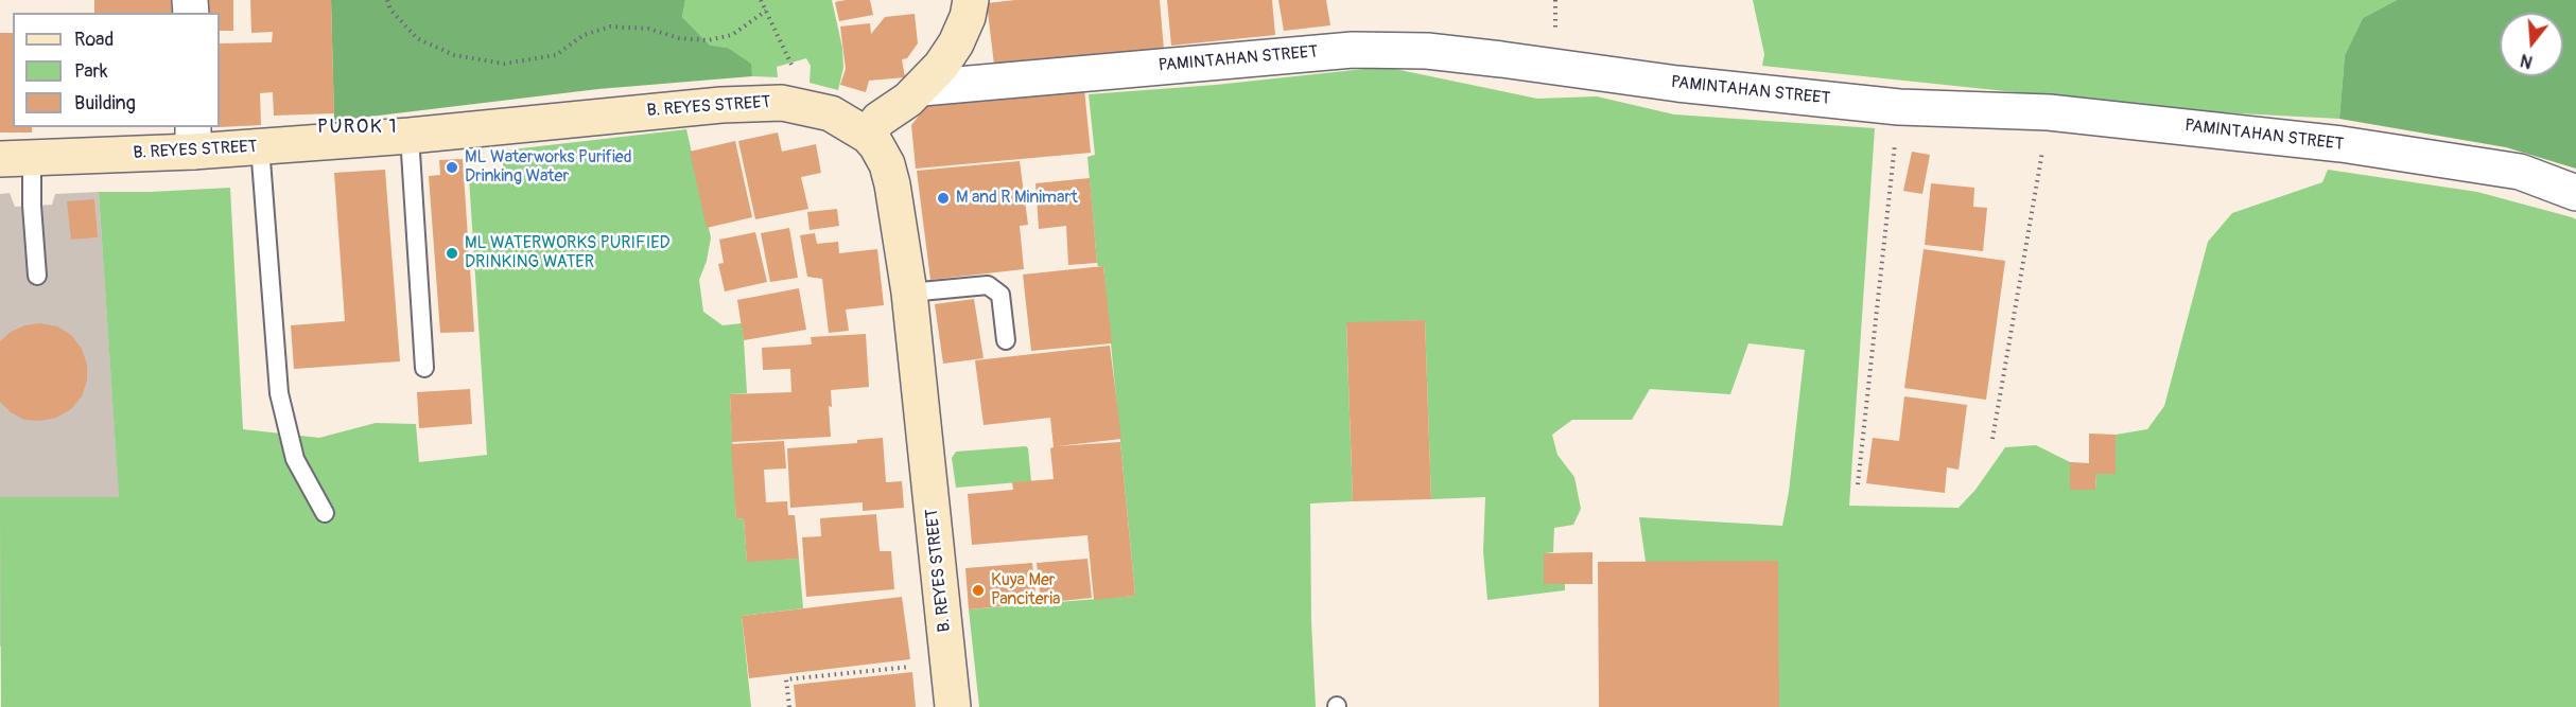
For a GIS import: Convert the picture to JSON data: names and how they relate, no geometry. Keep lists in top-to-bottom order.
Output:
{
  "streets": {
    "street": ["PAMINTAHAN STREET", "B. REYES STREET"]
  },
  "districts": ["PUROK 1"],
  "places": [
    "ML Waterworks Purified Drinking Water",
    "M and R Minimart",
    "ML WATERWORKS PURIFIED DRINKING WATER",
    "Kuya Mer Panciteria"
  ],
  "legend": ["Road", "Park", "Building"],
  "north": "bottom"
}
